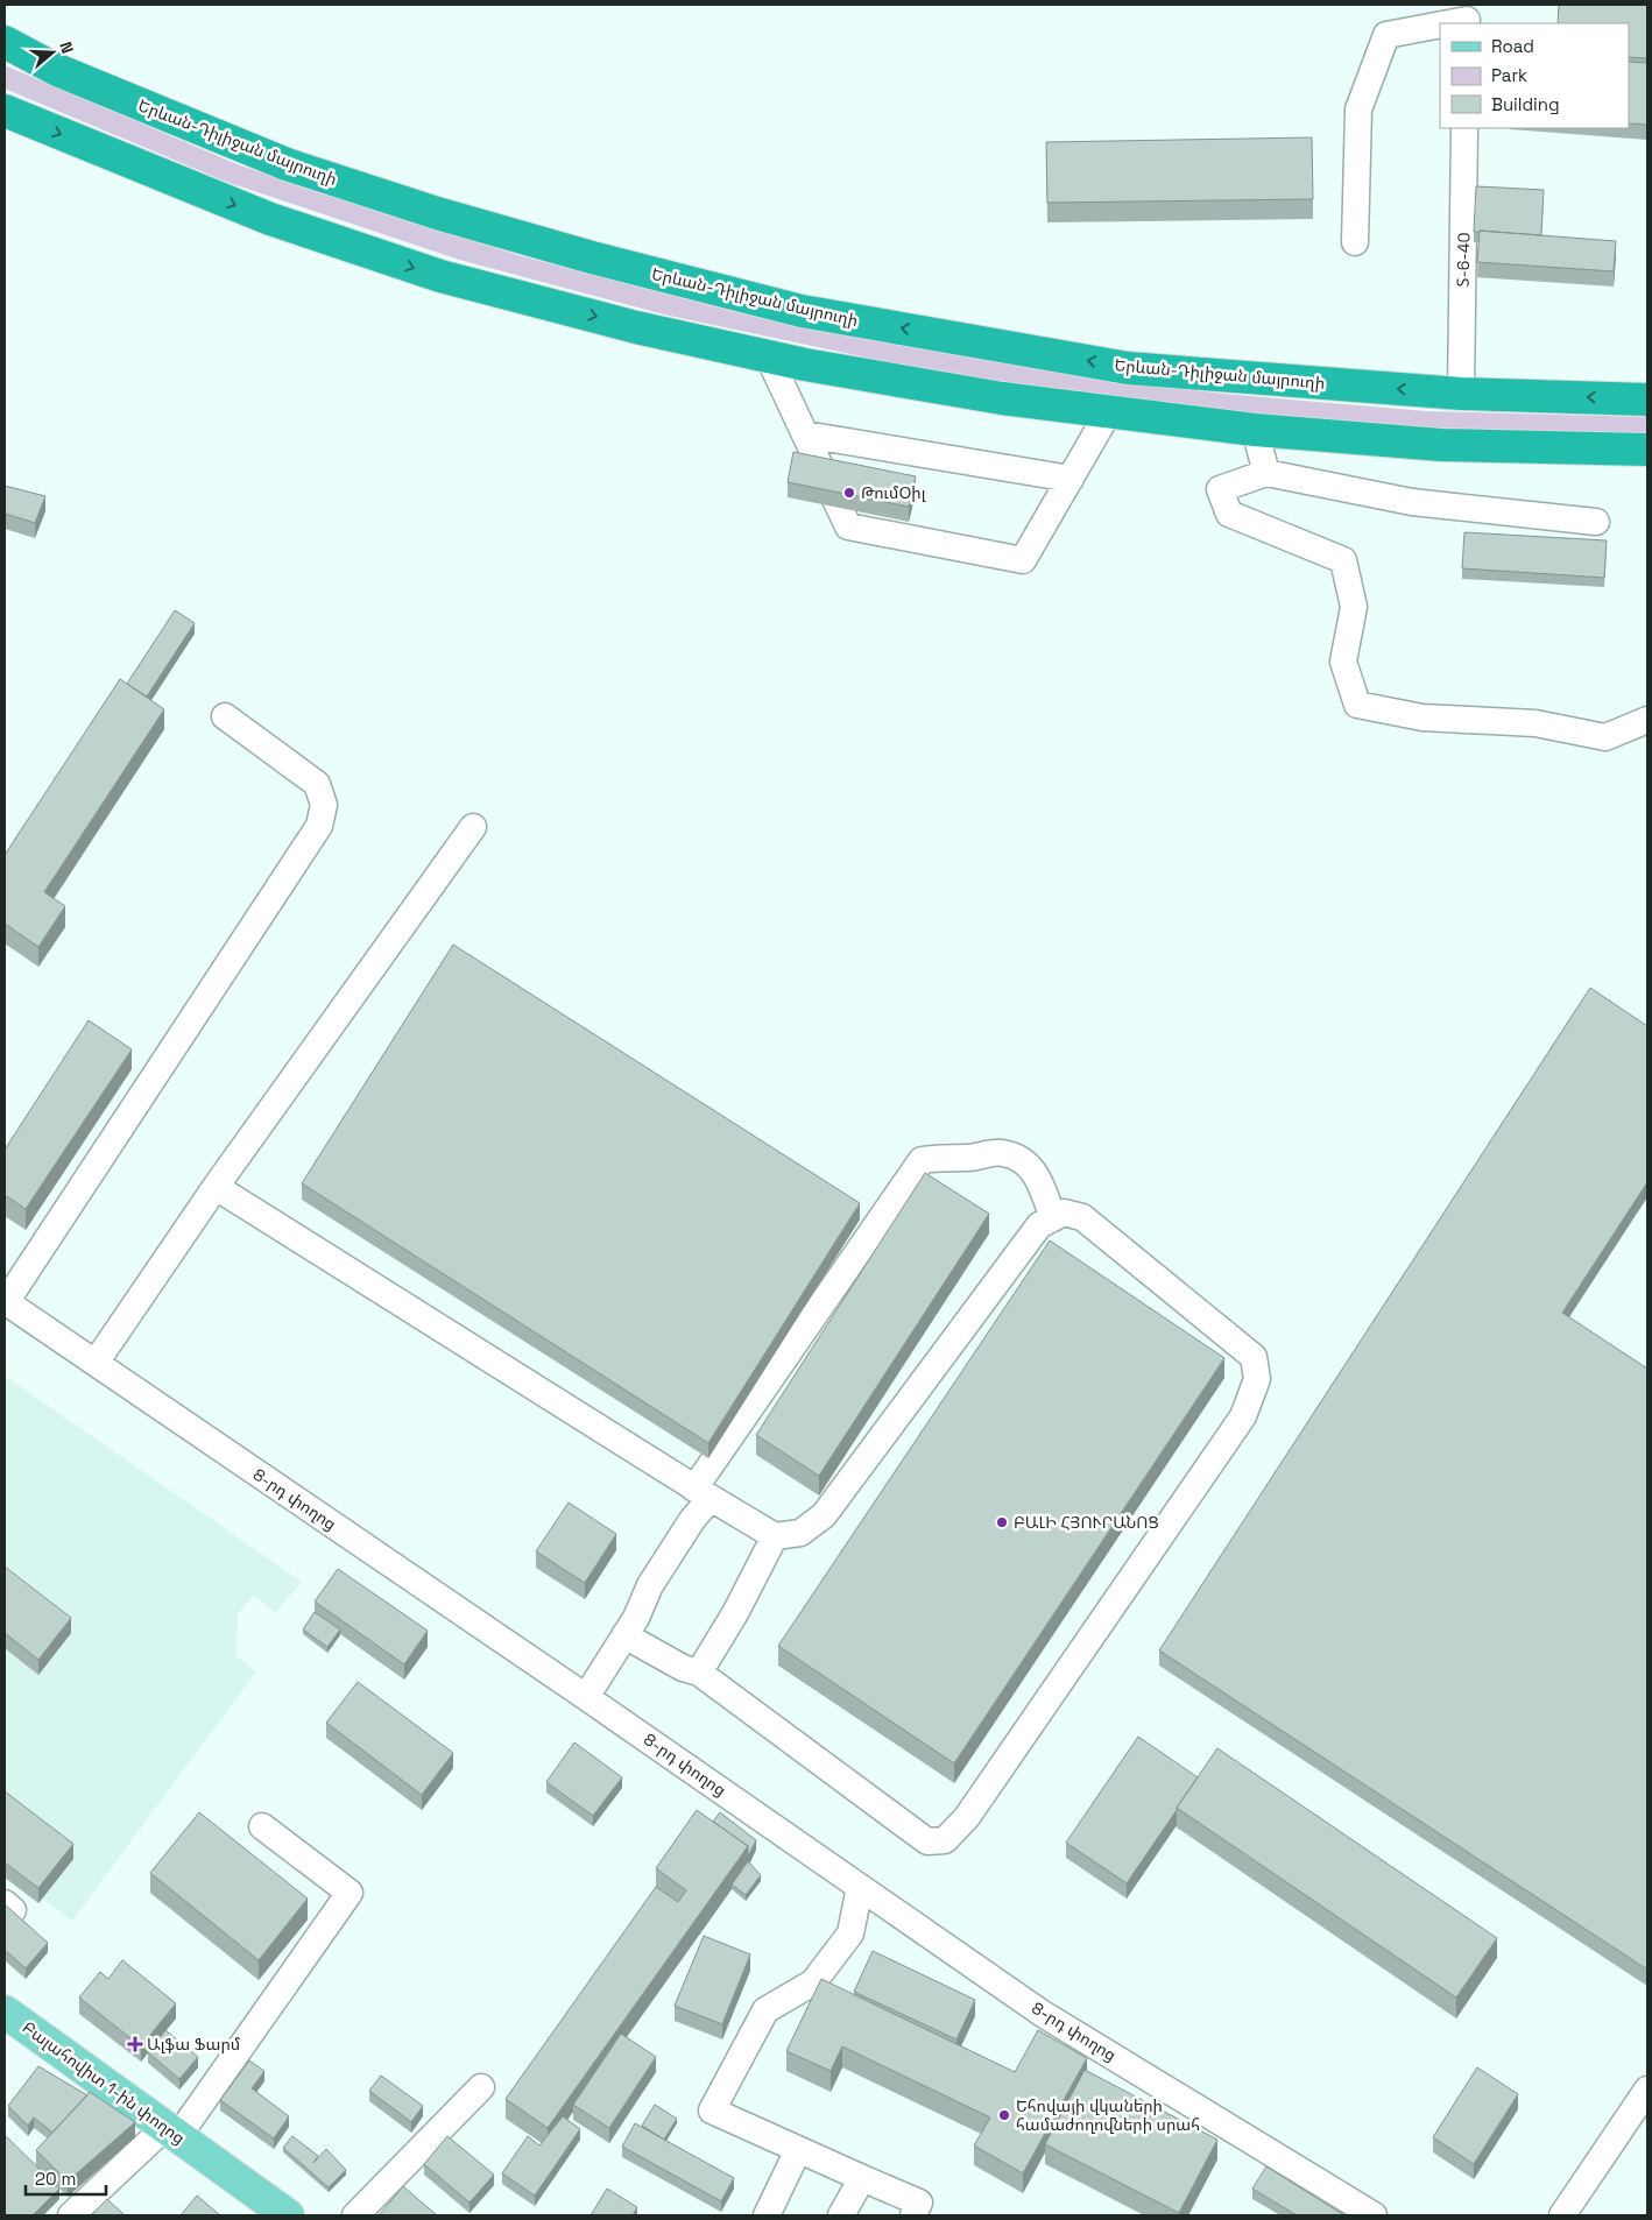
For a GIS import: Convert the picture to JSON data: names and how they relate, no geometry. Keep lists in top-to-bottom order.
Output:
{
  "streets": {
    "highway": ["Երևան-Դիլիջան մայրուղի"],
    "main road": ["Բալահովիտ 1-ին փողոց"],
    "street": ["Տ-6-40", "8-րդ փողոց"]
  },
  "crossings": [
    ["Երևան-Դիլիջան մայրուղի", "Տ-6-40"]
  ],
  "places": {
    "other": ["ԹումՕիլ", "ԲԱԼԻ ՀՅՈՒՐԱՆՈՑ", "Եհովայի վկաների համաժողովների սրահ"],
    "health": ["Ալֆա Ֆարմ"]
  },
  "legend": ["Road", "Park", "Building"],
  "scale_bar": "20 m",
  "north": "right"
}
